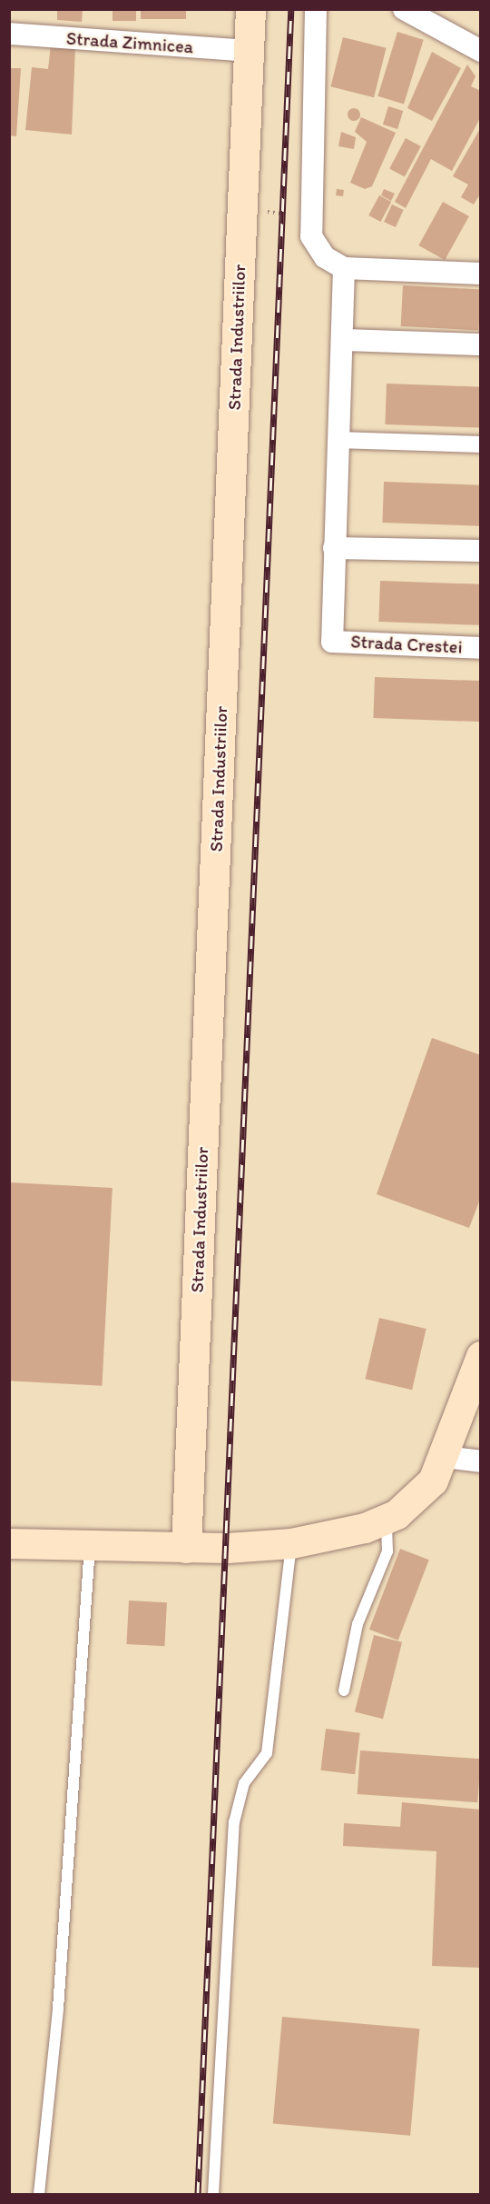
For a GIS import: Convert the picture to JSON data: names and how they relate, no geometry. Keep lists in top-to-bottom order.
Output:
{
  "streets": {
    "main road": ["Strada Industriilor"],
    "street": ["Strada Zimnicea", "Strada Crestei"]
  },
  "crossings": [
    ["Strada Zimnicea", "Strada Industriilor"]
  ]
}
